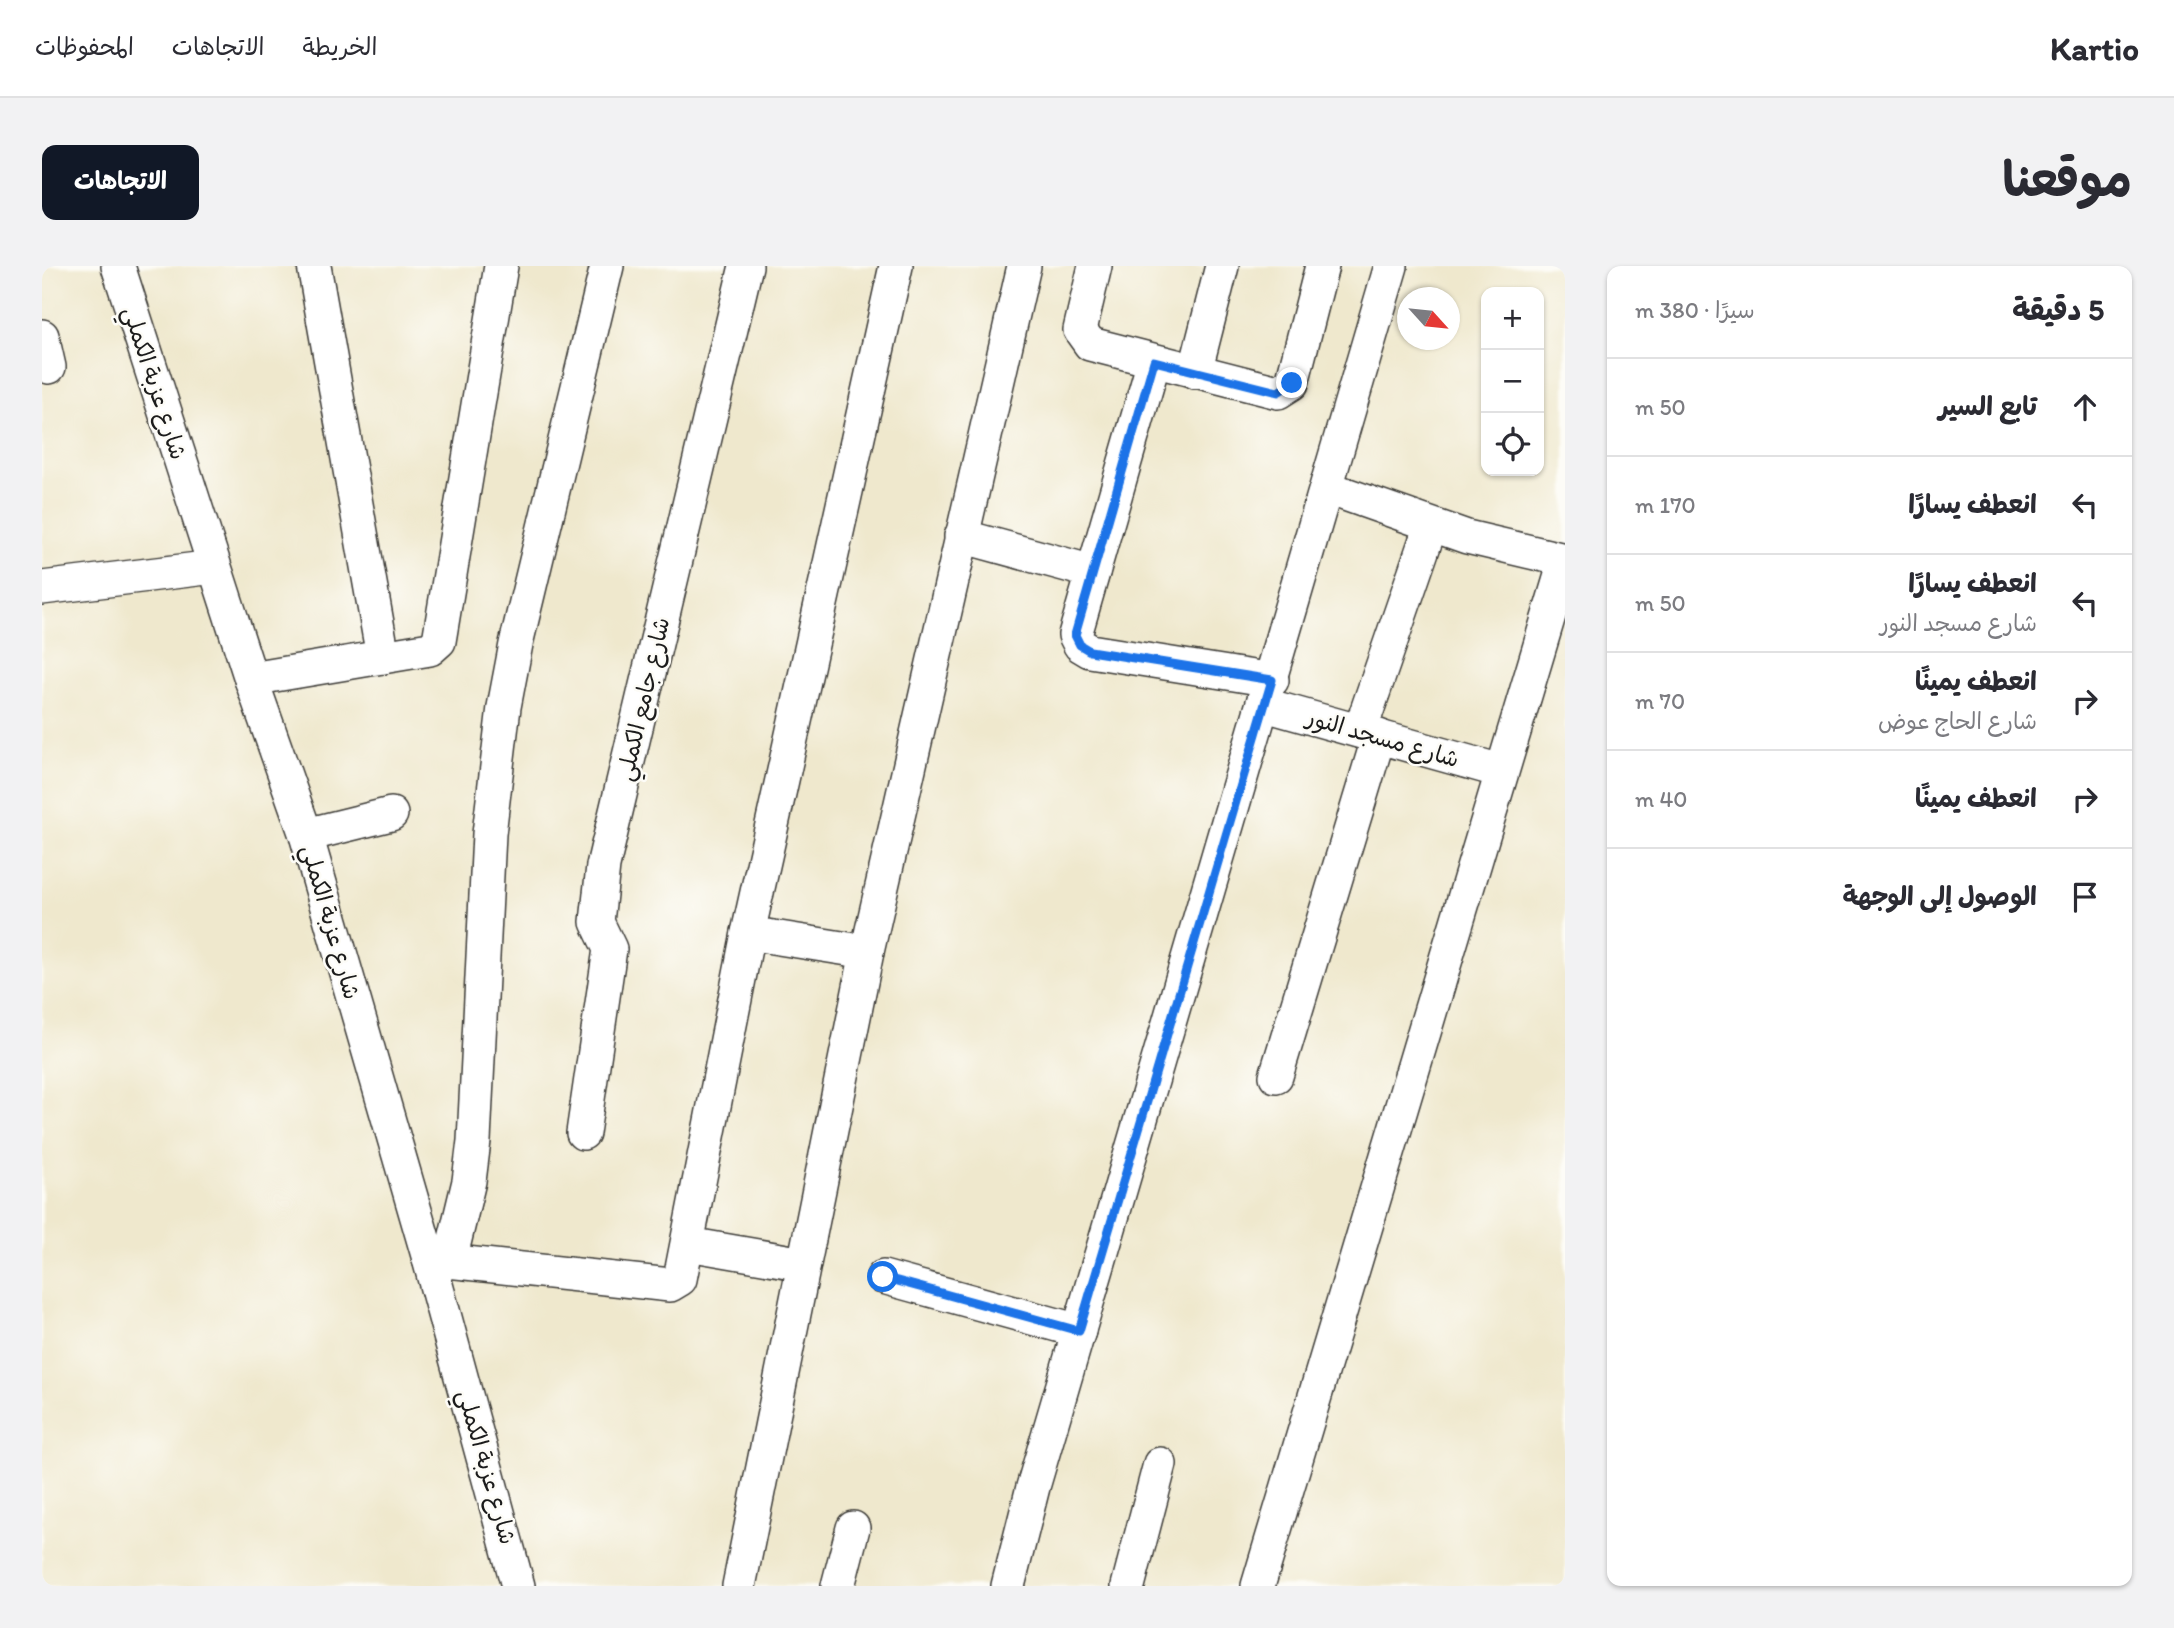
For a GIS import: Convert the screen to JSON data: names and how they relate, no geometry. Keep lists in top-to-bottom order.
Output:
{
  "streets": {
    "street": ["شارع عزبة الكملي", "شارع جامع الكملي", "شارع مسجد النور"]
  },
  "north": "bottom right",
  "page": {
    "header": "Kartio",
    "nav": ["الخريطة", "الاتجاهات", "المحفوظات"],
    "title": "موقعنا",
    "buttons": "الاتجاهات",
    "heading": ["5 دقيقة", "سيرًا · 380 m"],
    "map_buttons": ["+", "−"],
    "list": [
      ["تابع السير", "50 m"],
      ["انعطف يسارًا", "170 m"],
      ["انعطف يسارًا", "شارع مسجد النور", "50 m"],
      ["انعطف يمينًا", "شارع الحاج عوض", "70 m"],
      ["انعطف يمينًا", "40 m"],
      "الوصول إلى الوجهة"
    ]
  }
}
